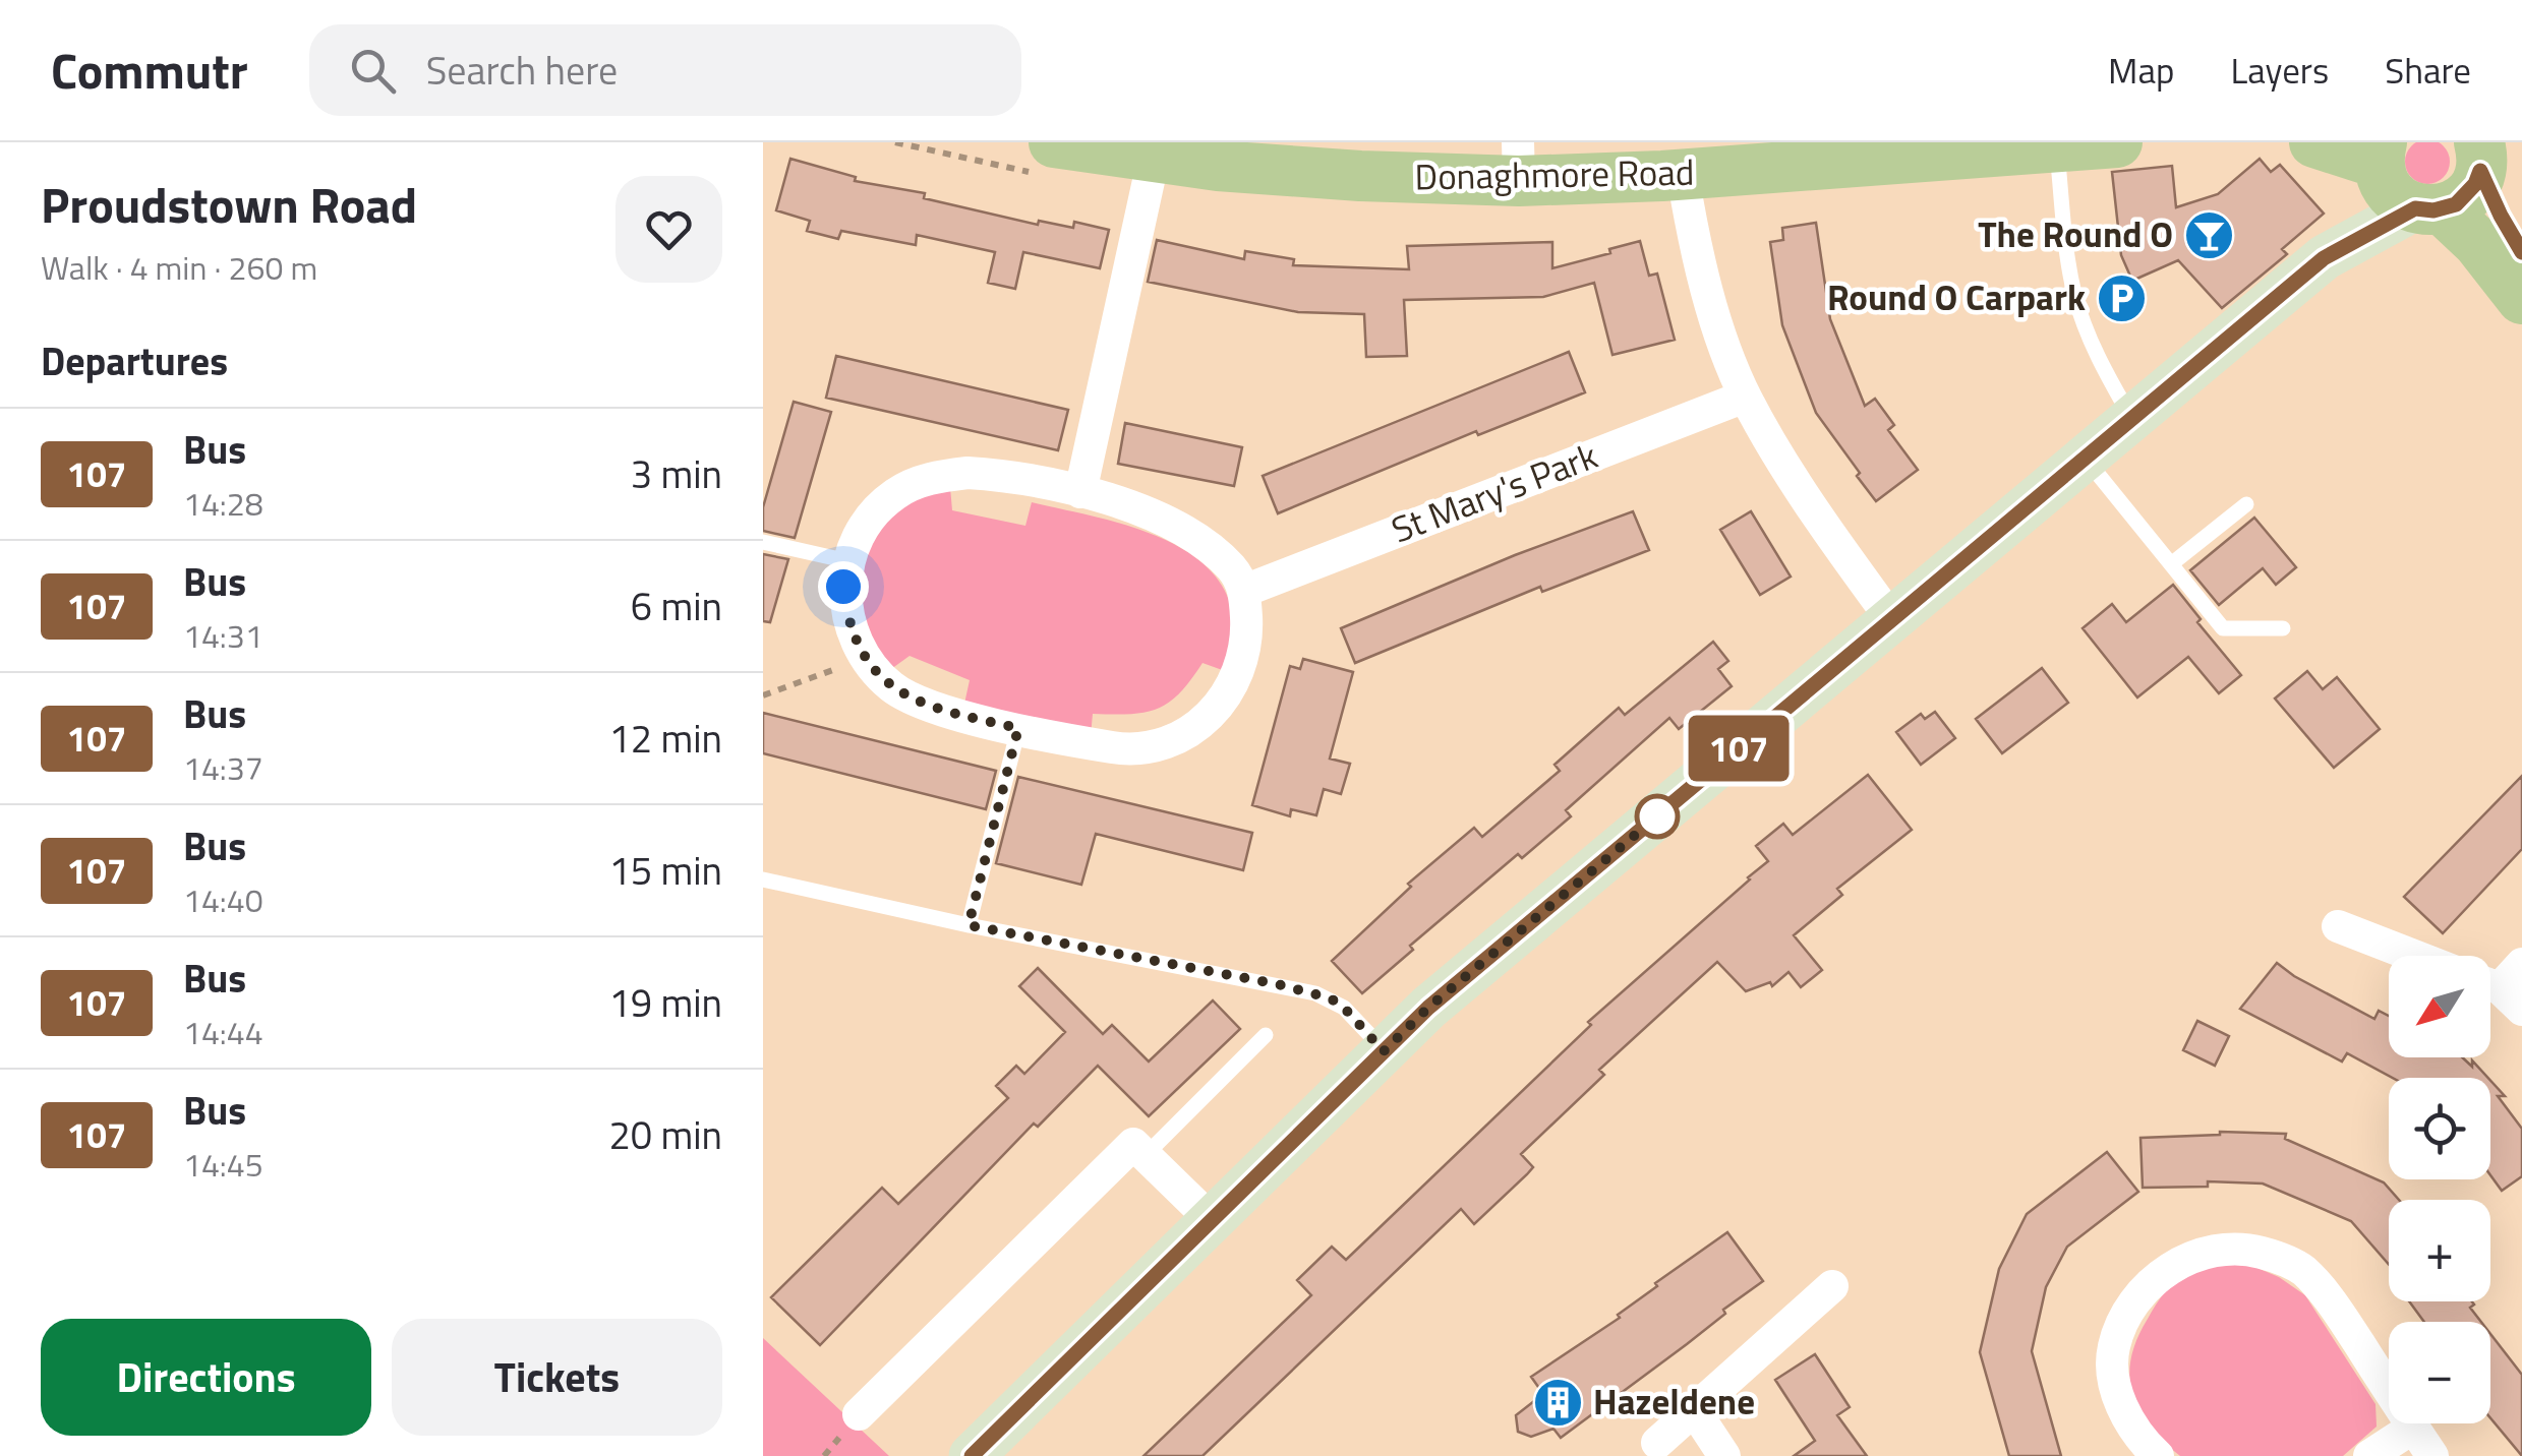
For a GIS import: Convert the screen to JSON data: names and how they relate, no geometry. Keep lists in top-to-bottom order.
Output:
{
  "streets": {
    "main road": ["Donaghmore Road"],
    "street": ["St Mary's Park"]
  },
  "places": {
    "bar": ["The Round O"],
    "parking": ["Round O Carpark"],
    "building": ["Hazeldene"]
  },
  "lines": ["bus line 107"],
  "north": "bottom left",
  "page": {
    "header": "Commutr",
    "search": "Search here",
    "nav": ["Map", "Layers", "Share"],
    "heading": [
      ["Proudstown Road", "Walk · 4 min · 260 m"],
      "Departures"
    ],
    "on_map": "107",
    "list": [
      {
        "mark": "107",
        "name": "Bus",
        "note": "14:28",
        "value": "3 min"
      },
      {
        "mark": "107",
        "name": "Bus",
        "note": "14:31",
        "value": "6 min"
      },
      {
        "mark": "107",
        "name": "Bus",
        "note": "14:37",
        "value": "12 min"
      },
      {
        "mark": "107",
        "name": "Bus",
        "note": "14:40",
        "value": "15 min"
      },
      {
        "mark": "107",
        "name": "Bus",
        "note": "14:44",
        "value": "19 min"
      },
      {
        "mark": "107",
        "name": "Bus",
        "note": "14:45",
        "value": "20 min"
      }
    ],
    "map_buttons": ["+", "−"],
    "buttons": ["Directions", "Tickets"]
  }
}
